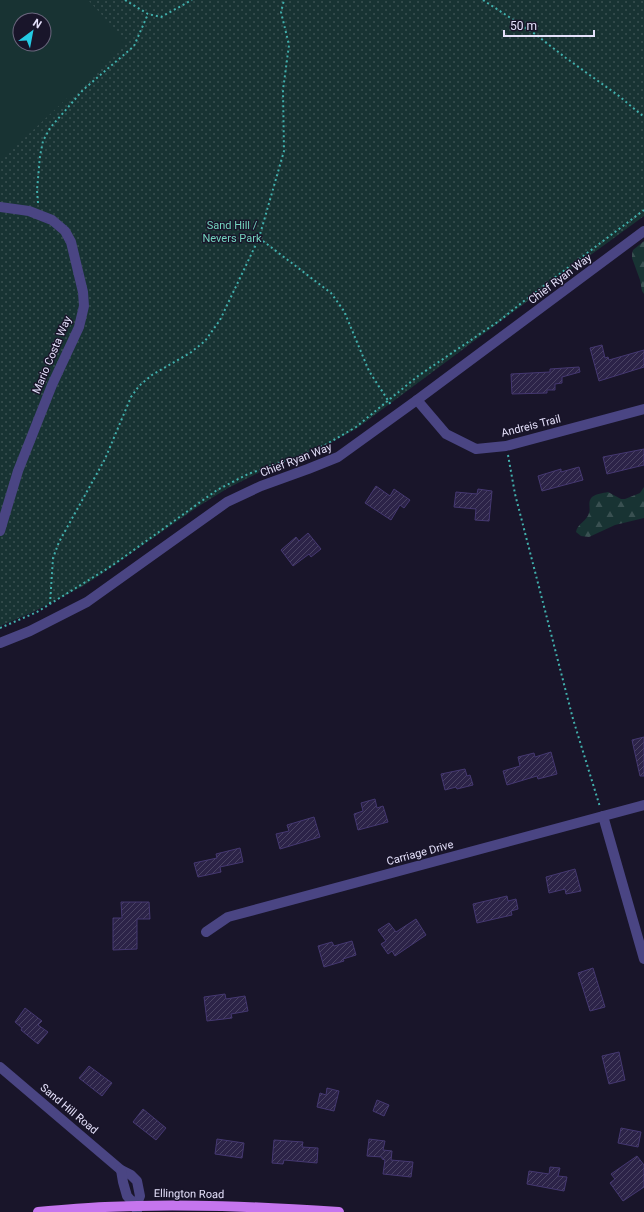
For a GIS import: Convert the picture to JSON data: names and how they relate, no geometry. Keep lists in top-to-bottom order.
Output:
{
  "streets": {
    "main road": ["Ellington Road"],
    "street": [
      "Chief Ryan Way",
      "Mario Costa Way",
      "Andreis Trail",
      "Carriage Drive",
      "Sand Hill Road"
    ]
  },
  "crossings": [
    ["Chief Ryan Way", "Andreis Trail"],
    ["Sand Hill Road", "Ellington Road"]
  ],
  "parks": ["Sand Hill / Nevers Park"],
  "scale_bar": "50 m",
  "north": "top right"
}
